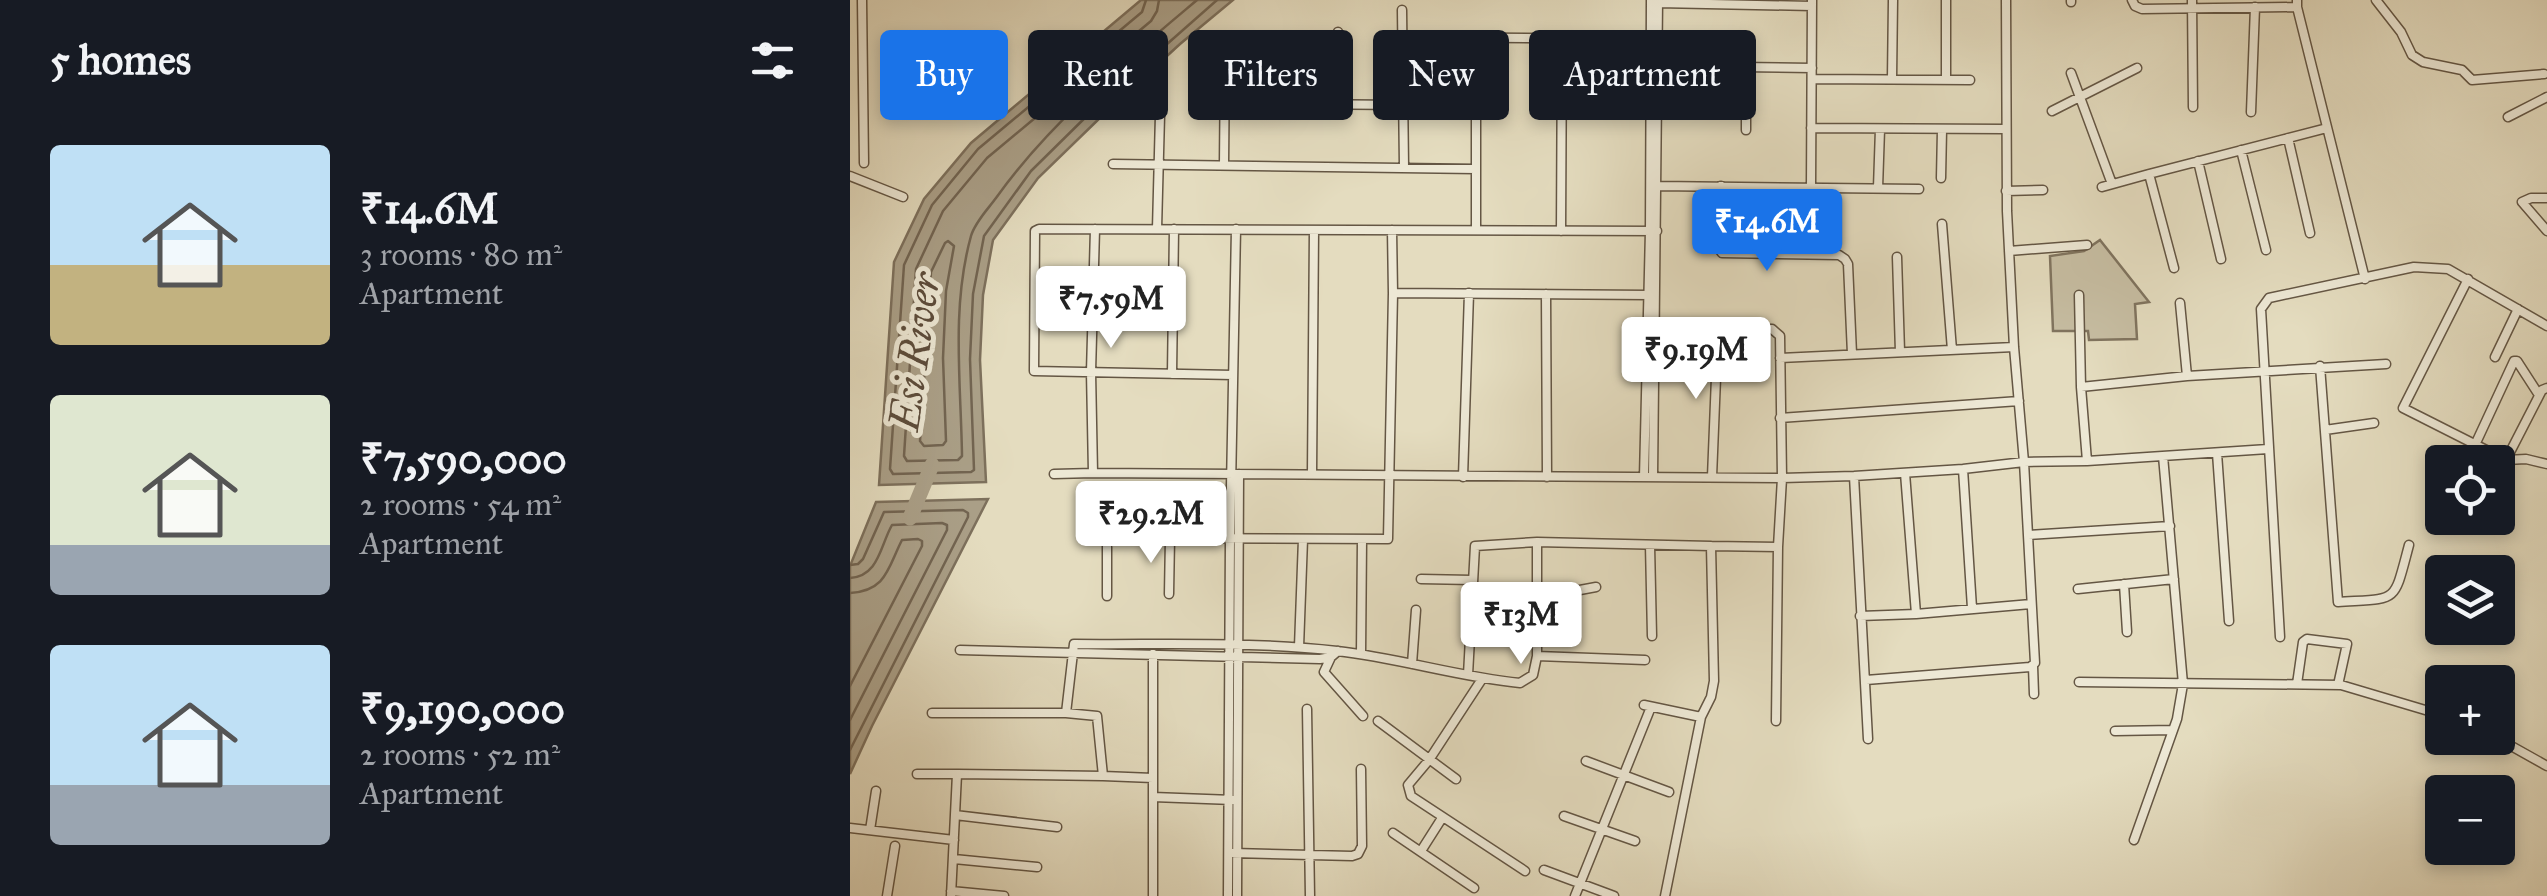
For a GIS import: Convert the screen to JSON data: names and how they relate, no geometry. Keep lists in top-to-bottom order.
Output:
{
  "water": ["Esi River"],
  "page": {
    "heading": "5 homes",
    "chip": [
      "Buy",
      "Rent",
      "Filters",
      "New",
      "Apartment"
    ],
    "list": [
      {
        "name": "₹14.6M",
        "note": "3 rooms · 80 m² · Apartment"
      },
      {
        "name": "₹7,590,000",
        "note": "2 rooms · 54 m² · Apartment"
      },
      {
        "name": "₹9,190,000",
        "note": "2 rooms · 52 m² · Apartment"
      }
    ],
    "price": [
      "₹14.6M",
      "₹7.59M",
      "₹9.19M",
      "₹29.2M",
      "₹13M"
    ],
    "map_buttons": ["+", "−"]
  }
}
